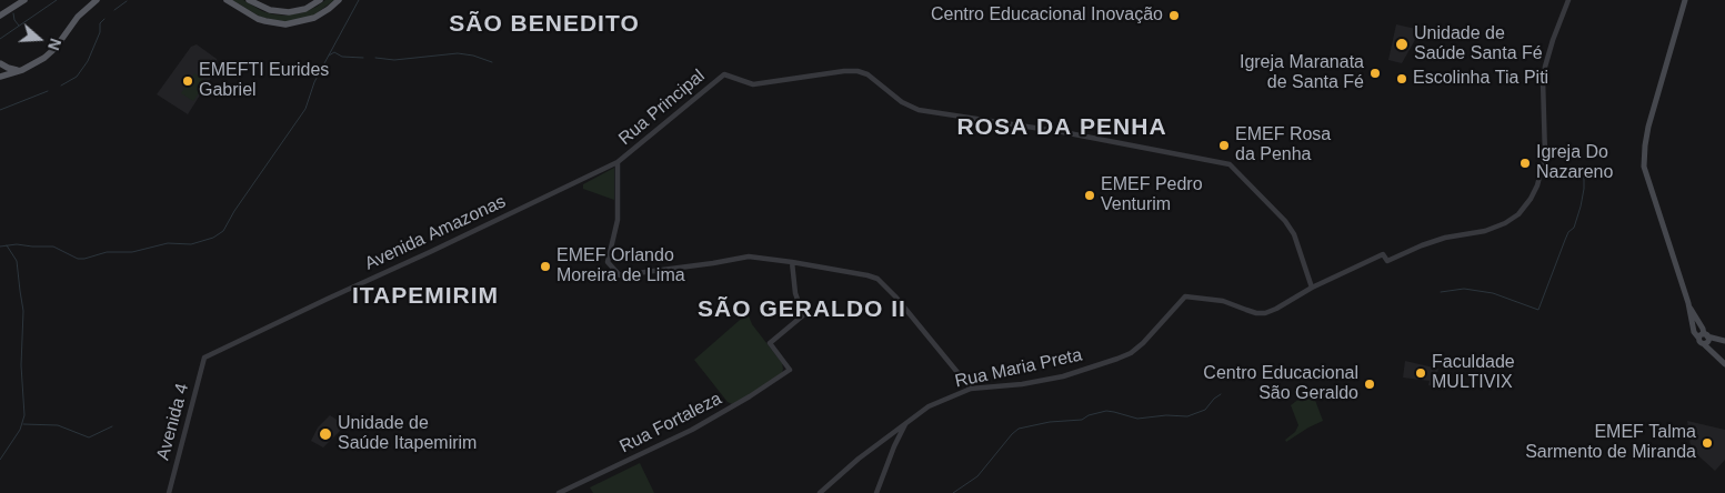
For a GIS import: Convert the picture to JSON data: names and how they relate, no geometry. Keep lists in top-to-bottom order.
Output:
{
  "streets": {
    "street": [
      "Rua Principal",
      "Avenida Amazonas",
      "Rua Maria Preta",
      "Avenida 4",
      "Rua Fortaleza"
    ]
  },
  "crossings": [
    ["Rua Principal", "Avenida Amazonas"],
    ["Rua Principal", "Rua Maria Preta"],
    ["Avenida Amazonas", "Avenida 4"]
  ],
  "districts": [
    "SÃO BENEDITO",
    "ROSA DA PENHA",
    "ITAPEMIRIM",
    "SÃO GERALDO II"
  ],
  "places": [
    "Centro Educacional Inovação",
    "Unidade de Saúde Santa Fé",
    "Igreja Maranata de Santa Fé",
    "Escolinha Tia Piti",
    "EMEFTI Eurides Gabriel",
    "EMEF Rosa da Penha",
    "Igreja Do Nazareno",
    "EMEF Pedro Venturim",
    "EMEF Orlando Moreira de Lima",
    "Faculdade MULTIVIX",
    "Centro Educacional São Geraldo",
    "Unidade de Saúde Itapemirim",
    "EMEF Talma Sarmento de Miranda"
  ],
  "north": "right"
}
